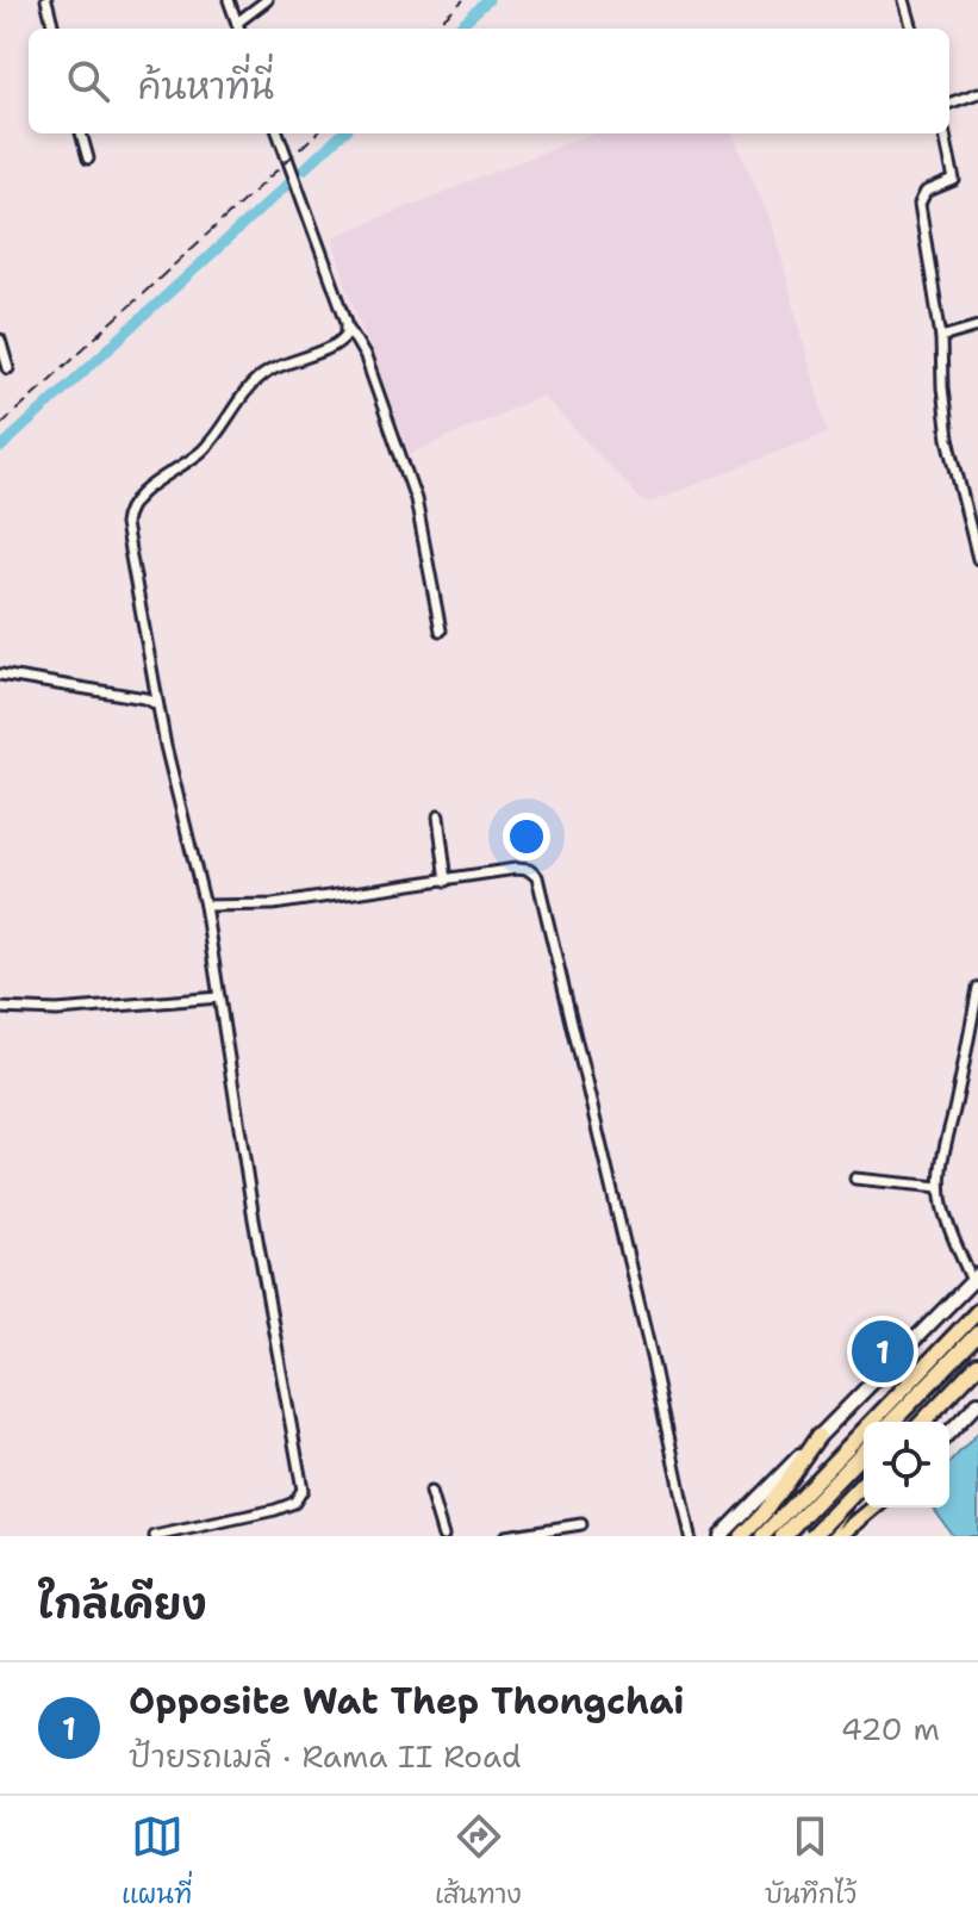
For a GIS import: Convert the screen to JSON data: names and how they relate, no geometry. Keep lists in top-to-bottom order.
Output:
{
  "page": {
    "search": "ค้นหาที่นี่",
    "pins": "1",
    "heading": "ใกล้เคียง",
    "list": [
      {
        "mark": "1",
        "name": "Opposite Wat Thep Thongchai",
        "note": "ป้ายรถเมล์ · Rama II Road",
        "value": "420 m"
      }
    ],
    "nav": ["แผนที่", "เส้นทาง", "บันทึกไว้"]
  }
}
